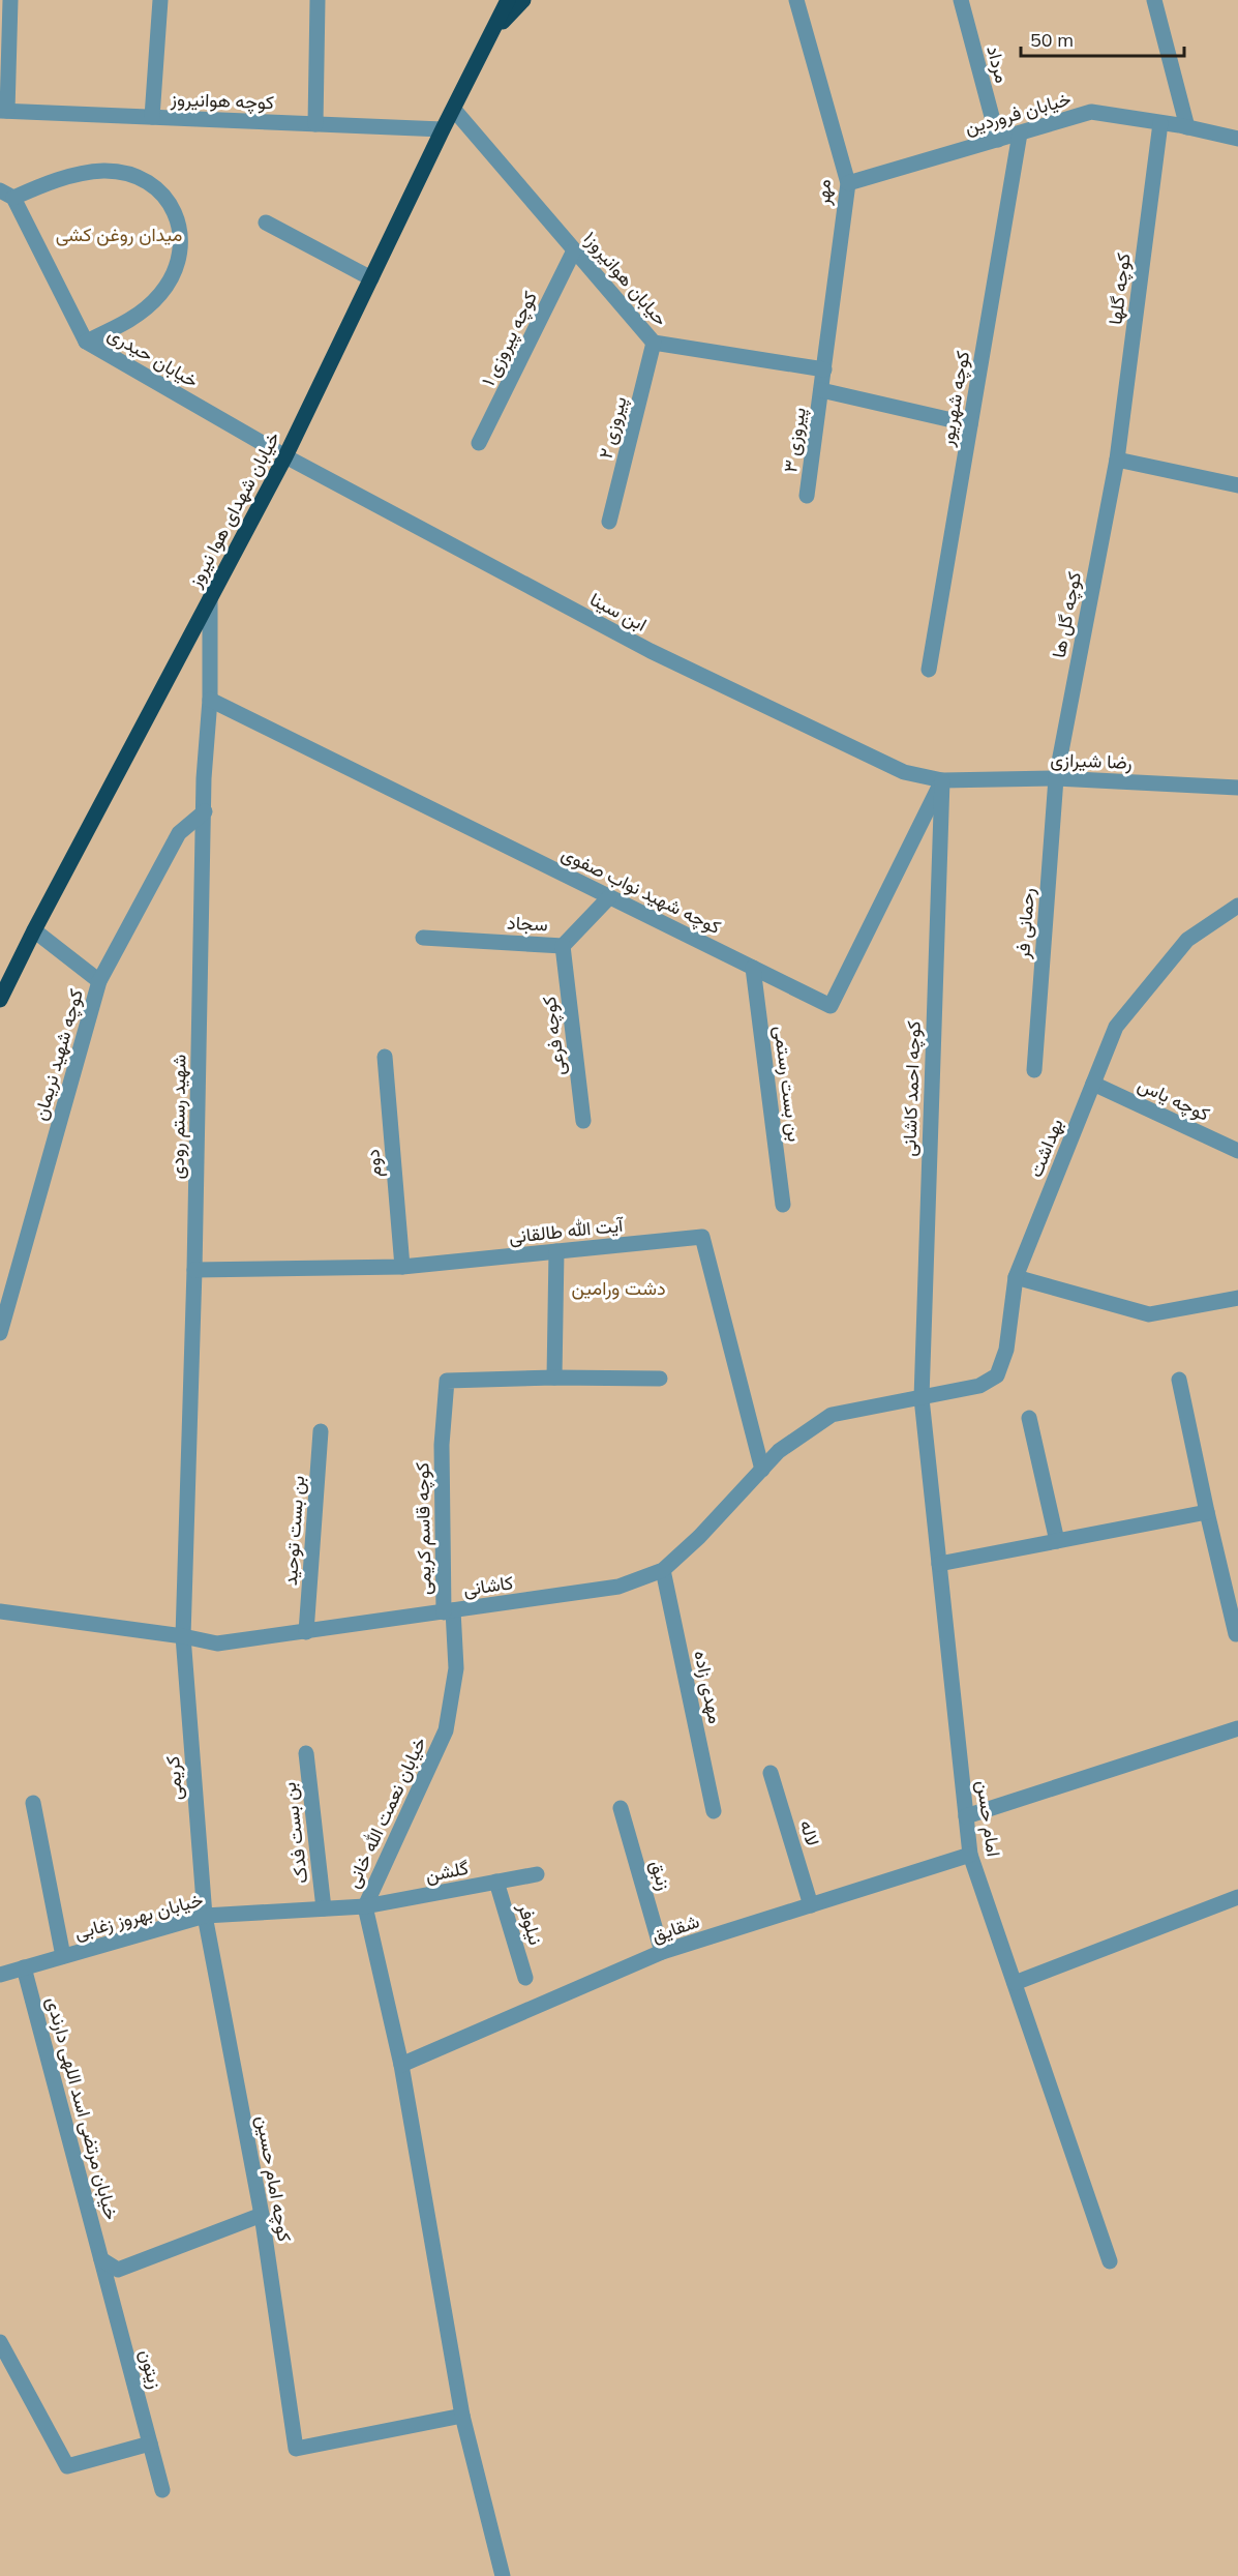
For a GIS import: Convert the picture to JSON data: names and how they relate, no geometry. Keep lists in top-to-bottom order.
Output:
{
  "streets": {
    "main road": ["خیابان شهدای هوا نیروز"],
    "street": [
      "مرداد",
      "کوچه هوانیروز",
      "خیابان فروردین",
      "مهر",
      "حیابان هوانیروز۱",
      "کوچه گلها",
      "کوچه پیروزی ۱",
      "خیابان حیدری",
      "کوچه شهریور",
      "پیروزی ۲",
      "پیروزی ۳",
      "ابن سینا",
      "کوچه گل ها",
      "رضا شیرازی",
      "کوچه شهید نواب صفوی",
      "سجاد",
      "رحمانی فر",
      "کوچه فرعی",
      "کوچه شهید نریمان",
      "بن بست رستمی",
      "کوچه احمد کاشانی",
      "کوچه یاس",
      "شهید رستم رودی",
      "بهداشت",
      "دوم",
      "آیت الله طالقانی",
      "کوچه قاسم کریمی",
      "بن بست توحید",
      "کاشانی",
      "مهدی زاده",
      "کریمی",
      "خیابان نعمت الله خانی",
      "امام حسن",
      "بن بست فدک",
      "لاله",
      "گلشن",
      "زنبق",
      "خیابان بهروز زغابی",
      "نیلوفر",
      "شقایق",
      "خیابان مرتضی اسد اللهی دارندی",
      "کوچه امام حسین",
      "زیتون"
    ]
  },
  "crossings": [
    ["مرداد", "خیابان فروردین"],
    ["کوچه هوانیروز", "خیابان شهدای هوا نیروز"],
    ["خیابان فروردین", "مهر"],
    ["خیابان فروردین", "کوچه گلها"],
    ["خیابان فروردین", "کوچه شهریور"],
    ["مهر", "حیابان هوانیروز۱"],
    ["مهر", "پیروزی ۳"],
    ["حیابان هوانیروز۱", "کوچه پیروزی ۱"],
    ["حیابان هوانیروز۱", "پیروزی ۲"],
    ["حیابان هوانیروز۱", "خیابان شهدای هوا نیروز"],
    ["کوچه گلها", "کوچه گل ها"],
    ["خیابان حیدری", "خیابان شهدای هوا نیروز"],
    ["خیابان حیدری", "ابن سینا"],
    ["خیابان شهدای هوا نیروز", "ابن سینا"],
    ["خیابان شهدای هوا نیروز", "شهید رستم رودی"],
    ["ابن سینا", "رضا شیرازی"],
    ["ابن سینا", "کوچه شهید نواب صفوی"],
    ["ابن سینا", "کوچه احمد کاشانی"],
    ["کوچه گل ها", "رضا شیرازی"],
    ["کوچه گل ها", "رحمانی فر"],
    ["رضا شیرازی", "کوچه شهید نواب صفوی"],
    ["رضا شیرازی", "رحمانی فر"],
    ["رضا شیرازی", "کوچه احمد کاشانی"],
    ["کوچه شهید نواب صفوی", "سجاد"],
    ["کوچه شهید نواب صفوی", "بن بست رستمی"],
    ["کوچه شهید نواب صفوی", "کوچه احمد کاشانی"],
    ["کوچه شهید نواب صفوی", "شهید رستم رودی"],
    ["سجاد", "کوچه فرعی"],
    ["کوچه شهید نریمان", "شهید رستم رودی"],
    ["کوچه احمد کاشانی", "بهداشت"],
    ["کوچه احمد کاشانی", "کاشانی"],
    ["کوچه احمد کاشانی", "امام حسن"],
    ["کوچه یاس", "بهداشت"],
    ["شهید رستم رودی", "آیت الله طالقانی"],
    ["شهید رستم رودی", "کاشانی"],
    ["شهید رستم رودی", "کریمی"],
    ["بهداشت", "کاشانی"],
    ["بهداشت", "امام حسن"],
    ["دوم", "آیت الله طالقانی"],
    ["آیت الله طالقانی", "کاشانی"],
    ["کوچه قاسم کریمی", "کاشانی"],
    ["کوچه قاسم کریمی", "خیابان نعمت الله خانی"],
    ["بن بست توحید", "کاشانی"],
    ["کاشانی", "مهدی زاده"],
    ["کاشانی", "کریمی"],
    ["کاشانی", "خیابان نعمت الله خانی"],
    ["کاشانی", "امام حسن"],
    ["کریمی", "خیابان بهروز زغابی"],
    ["کریمی", "کوچه امام حسین"],
    ["خیابان نعمت الله خانی", "گلشن"],
    ["خیابان نعمت الله خانی", "خیابان بهروز زغابی"],
    ["خیابان نعمت الله خانی", "شقایق"],
    ["خیابان نعمت الله خانی", "کوچه امام حسین"],
    ["امام حسن", "شقایق"],
    ["بن بست فدک", "خیابان بهروز زغابی"],
    ["لاله", "شقایق"],
    ["گلشن", "خیابان بهروز زغابی"],
    ["گلشن", "نیلوفر"],
    ["زنبق", "شقایق"],
    ["خیابان بهروز زغابی", "خیابان مرتضی اسد اللهی دارندی"],
    ["خیابان بهروز زغابی", "کوچه امام حسین"],
    ["خیابان مرتضی اسد اللهی دارندی", "زیتون"]
  ],
  "parks": ["میدان روغن کشی", "دشت ورامین"],
  "scale_bar": "50 m"
}
